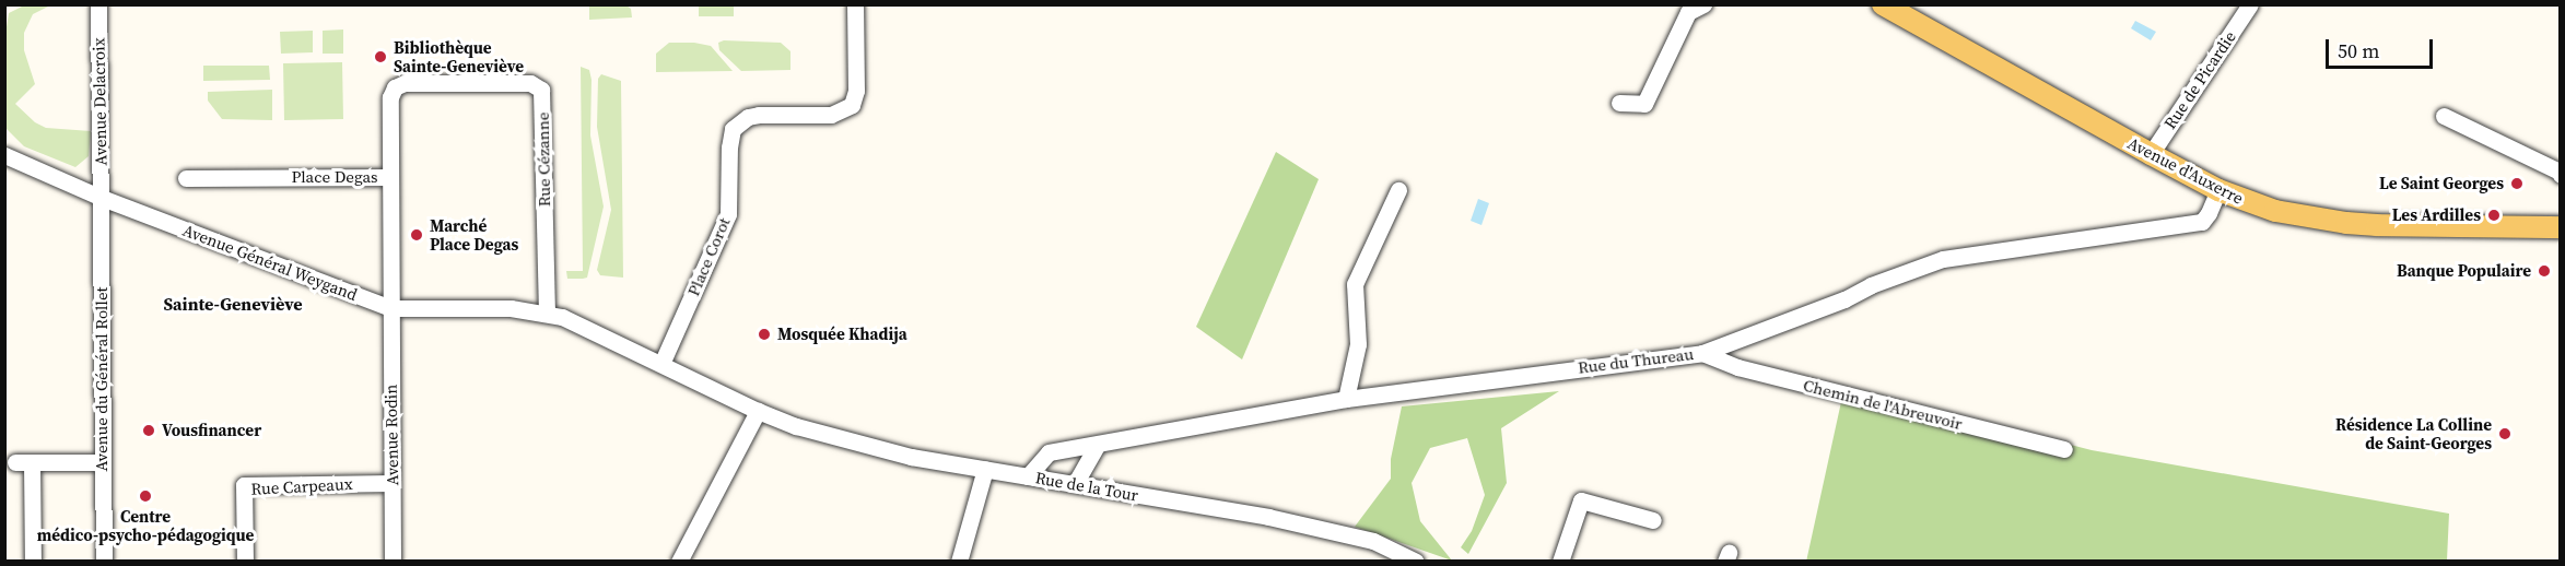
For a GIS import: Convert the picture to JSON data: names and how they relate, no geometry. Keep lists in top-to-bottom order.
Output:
{
  "streets": {
    "main road": ["Avenue d'Auxerre"],
    "street": [
      "Rue de Picardie",
      "Avenue Delacroix",
      "Rue Cézanne",
      "Place Degas",
      "Place Corot",
      "Avenue Général Weygand",
      "Rue du Thureau",
      "Avenue du Général Rollet",
      "Chemin de l'Abreuvoir",
      "Avenue Rodin",
      "Rue Carpeaux",
      "Rue de la Tour"
    ]
  },
  "crossings": [
    ["Rue de Picardie", "Avenue d'Auxerre"],
    ["Avenue Delacroix", "Avenue Général Weygand"],
    ["Avenue Delacroix", "Avenue du Général Rollet"],
    ["Rue Cézanne", "Place Degas"],
    ["Rue Cézanne", "Avenue Général Weygand"],
    ["Avenue d'Auxerre", "Rue du Thureau"],
    ["Place Degas", "Avenue Général Weygand"],
    ["Place Degas", "Avenue Rodin"],
    ["Place Corot", "Avenue Général Weygand"],
    ["Place Corot", "Rue de la Tour"],
    ["Avenue Général Weygand", "Avenue du Général Rollet"],
    ["Avenue Général Weygand", "Avenue Rodin"],
    ["Avenue Général Weygand", "Rue de la Tour"],
    ["Rue du Thureau", "Chemin de l'Abreuvoir"],
    ["Rue du Thureau", "Rue de la Tour"],
    ["Avenue Rodin", "Rue Carpeaux"]
  ],
  "districts": ["Sainte-Geneviève"],
  "places": [
    "Bibliothèque Sainte-Geneviève",
    "Le Saint Georges",
    "Les Ardilles",
    "Marché Place Degas",
    "Banque Populaire",
    "Mosquée Khadija",
    "Vousfinancer",
    "Résidence La Colline de Saint-Georges",
    "Centre médico-psycho-pédagogique"
  ],
  "scale_bar": "50 m"
}
